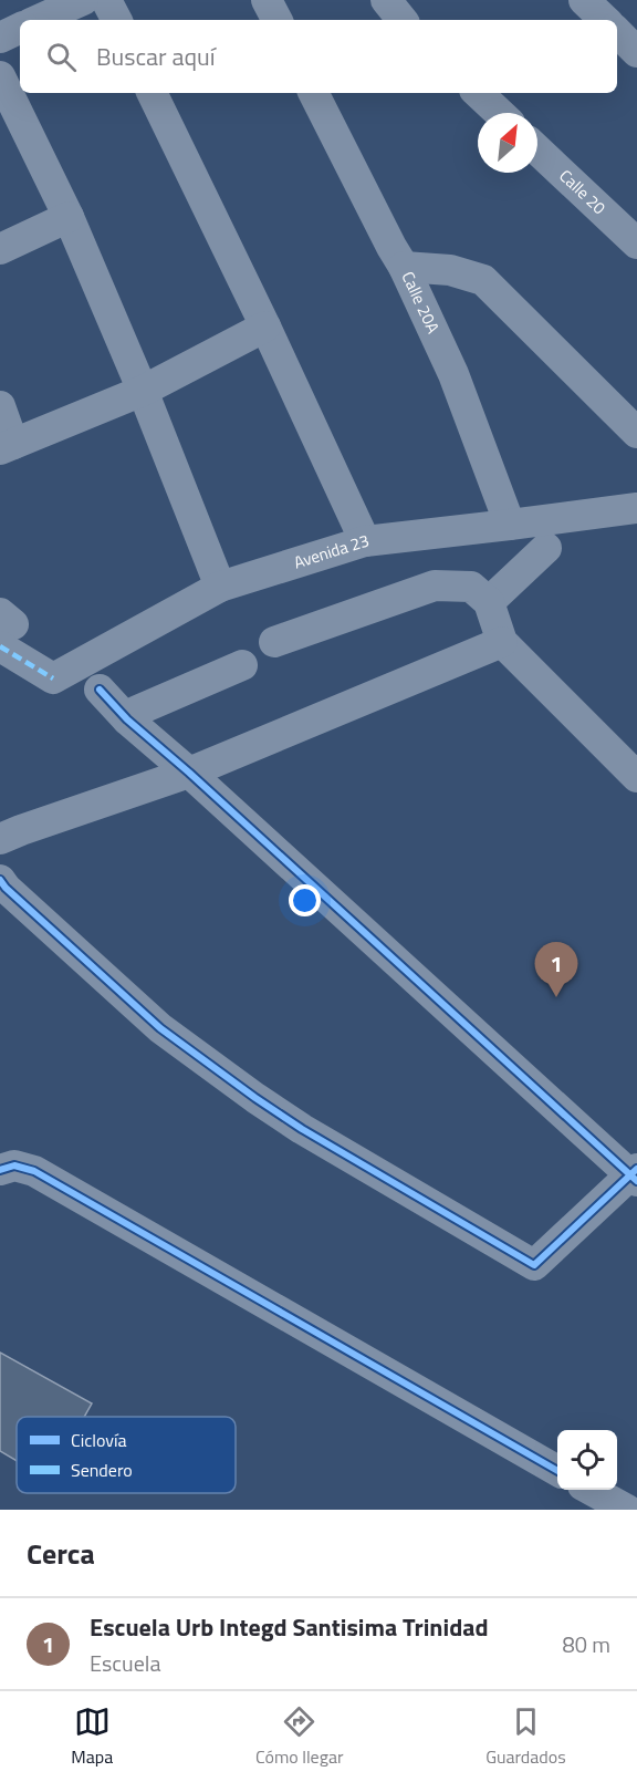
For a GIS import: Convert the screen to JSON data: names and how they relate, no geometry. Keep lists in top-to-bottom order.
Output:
{
  "streets": {
    "street": ["Calle 20", "Calle 20A", "Avenida 23"]
  },
  "crossings": [
    ["Calle 20A", "Avenida 23"]
  ],
  "legend": ["Ciclovía", "Sendero"],
  "north": "top right",
  "page": {
    "search": "Buscar aquí",
    "pins": "1",
    "heading": "Cerca",
    "list": [
      {
        "mark": "1",
        "name": "Escuela Urb Integd Santisima Trinidad",
        "note": "Escuela",
        "value": "80 m"
      }
    ],
    "nav": ["Mapa", "Cómo llegar", "Guardados"]
  }
}
